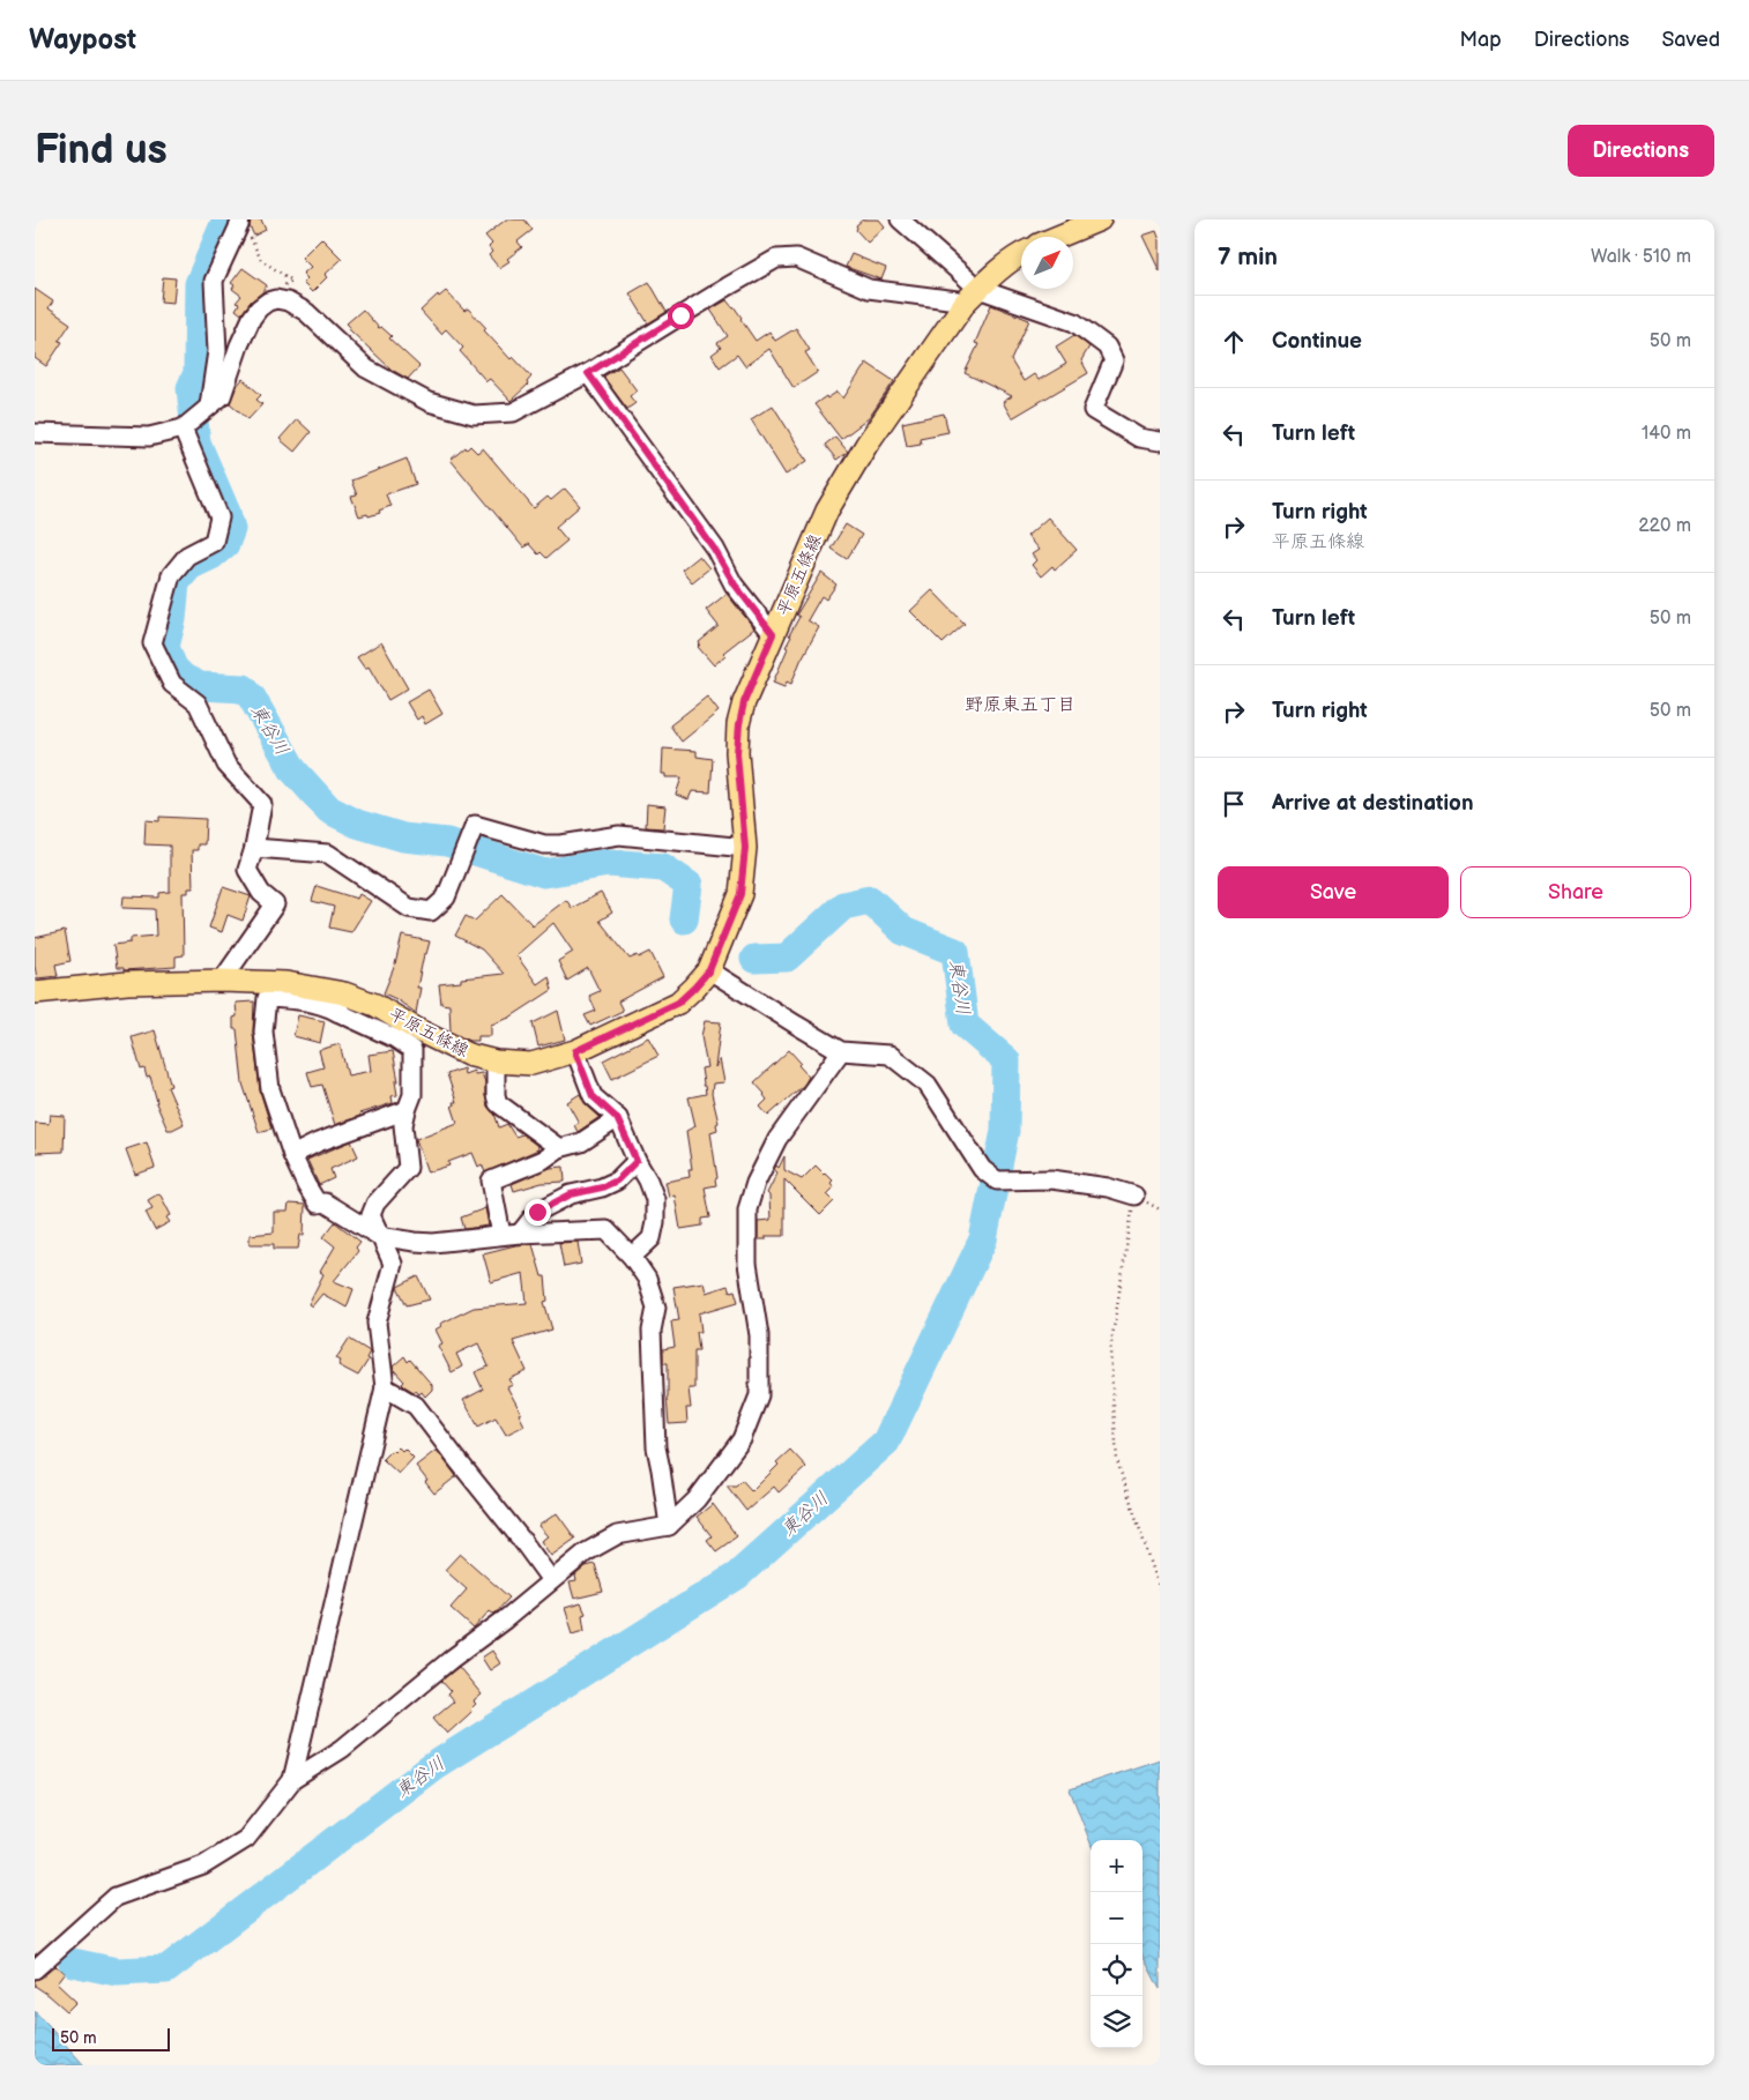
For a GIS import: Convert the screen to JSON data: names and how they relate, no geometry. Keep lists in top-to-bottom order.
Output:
{
  "streets": {
    "main road": ["平原五條線"]
  },
  "districts": ["野原東五丁目"],
  "water": ["東谷川"],
  "scale_bar": "50 m",
  "north": "top right",
  "page": {
    "header": "Waypost",
    "nav": ["Map", "Directions", "Saved"],
    "buttons": [
      "Directions",
      ["Save", "Share"]
    ],
    "title": "Find us",
    "heading": ["7 min", "Walk · 510 m"],
    "list": [
      ["Continue", "50 m"],
      ["Turn left", "140 m"],
      ["Turn right", "平原五條線", "220 m"],
      ["Turn left", "50 m"],
      ["Turn right", "50 m"],
      "Arrive at destination"
    ],
    "map_buttons": ["+", "−"],
    "scale": "50 m"
  }
}
